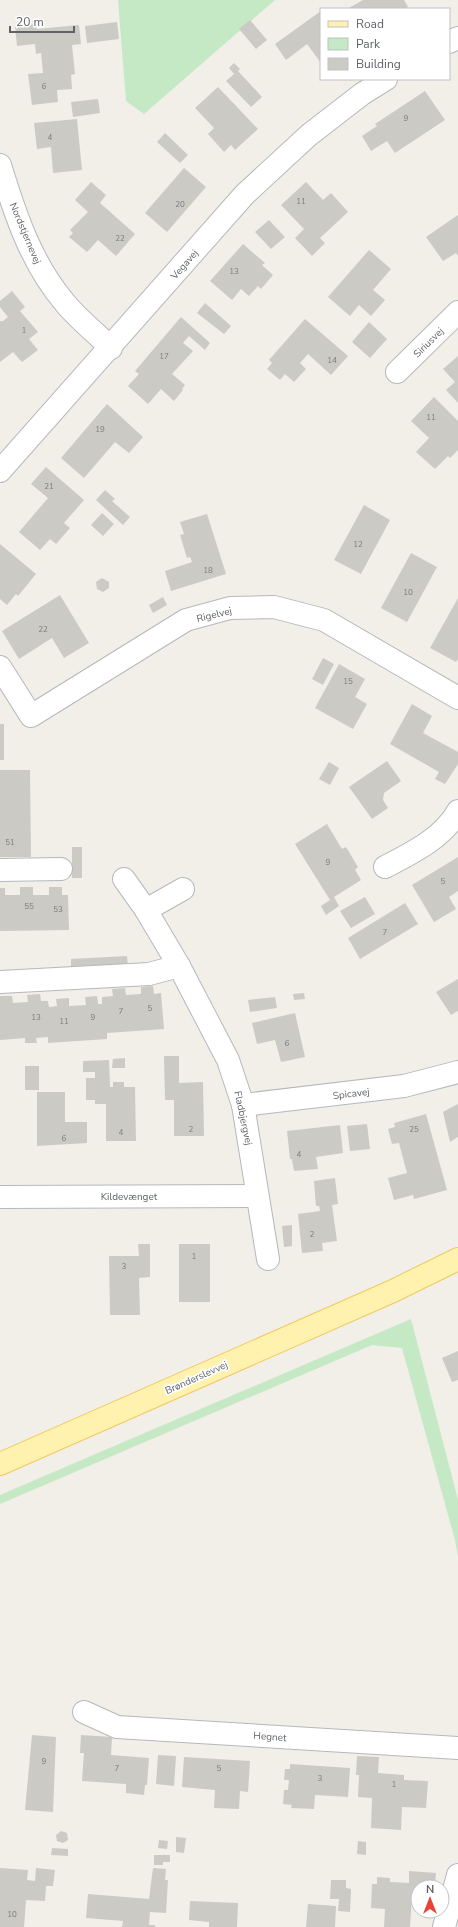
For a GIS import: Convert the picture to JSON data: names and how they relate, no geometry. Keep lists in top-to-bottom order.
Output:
{
  "streets": {
    "main road": ["Brønderslevvej"],
    "street": [
      "Nordstjernevej",
      "Vegavej",
      "Siriusvej",
      "Rigelvej",
      "Spicavej",
      "Fladbjergvej",
      "Kildevænget",
      "Hegnet"
    ]
  },
  "crossings": [
    ["Nordstjernevej", "Vegavej"],
    ["Spicavej", "Fladbjergvej"],
    ["Fladbjergvej", "Kildevænget"]
  ],
  "house_numbers": [
    "6",
    "9",
    "4",
    "11",
    "20",
    "22",
    "13",
    "1",
    "17",
    "14",
    "11",
    "19",
    "21",
    "12",
    "18",
    "10",
    "22",
    "15",
    "51",
    "9",
    "5",
    "55",
    "53",
    "7",
    "5",
    "7",
    "13",
    "9",
    "11",
    "6",
    "2",
    "25",
    "4",
    "6",
    "4",
    "2",
    "1",
    "3",
    "9",
    "7",
    "5",
    "3",
    "1",
    "10"
  ],
  "legend": ["Road", "Park", "Building"],
  "scale_bar": "20 m",
  "north": "top"
}
